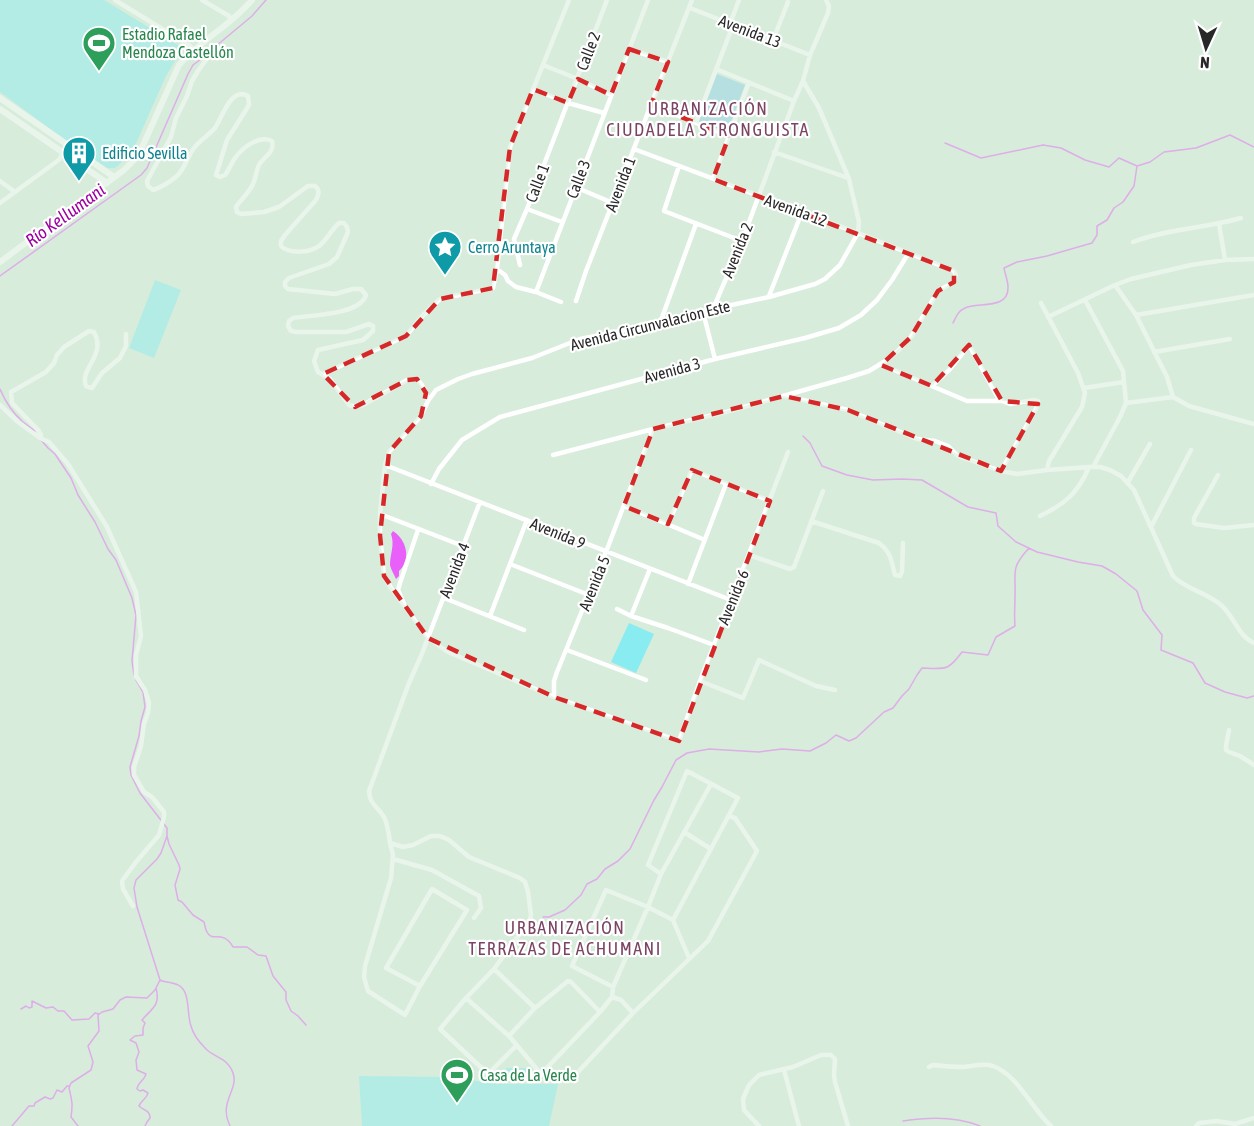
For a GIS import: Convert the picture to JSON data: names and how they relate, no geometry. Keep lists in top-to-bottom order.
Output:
{
  "streets": {
    "street": [
      "Avenida 13",
      "Calle 2",
      "Calle 3",
      "Calle 1",
      "Avenida 1",
      "Avenida 12",
      "Avenida 2",
      "Avenida Circunvalacion Este",
      "Avenida 3",
      "Avenida 9",
      "Avenida 4",
      "Avenida 5",
      "Avenida 6"
    ]
  },
  "crossings": [
    ["Avenida 13", "Avenida 1"],
    ["Avenida 13", "Avenida 2"],
    ["Calle 2", "Calle 1"],
    ["Avenida 1", "Avenida 12"],
    ["Avenida 12", "Avenida 2"],
    ["Avenida 12", "Avenida Circunvalacion Este"],
    ["Avenida 12", "Avenida 3"],
    ["Avenida 2", "Avenida Circunvalacion Este"],
    ["Avenida Circunvalacion Este", "Avenida 9"],
    ["Avenida 3", "Avenida 9"],
    ["Avenida 9", "Avenida 4"],
    ["Avenida 9", "Avenida 5"],
    ["Avenida 9", "Avenida 6"],
    ["Avenida 5", "Avenida 6"]
  ],
  "districts": ["URBANIZACIÓN CIUDADELA STRONGUISTA", "URBANIZACIÓN TERRAZAS DE ACHUMANI"],
  "water": ["Río Kellumani"],
  "places": {
    "sports": ["Estadio Rafael Mendoza Castellón", "Casa de La Verde"],
    "building": ["Edificio Sevilla"],
    "place": ["Cerro Aruntaya"]
  },
  "north": "bottom"
}
